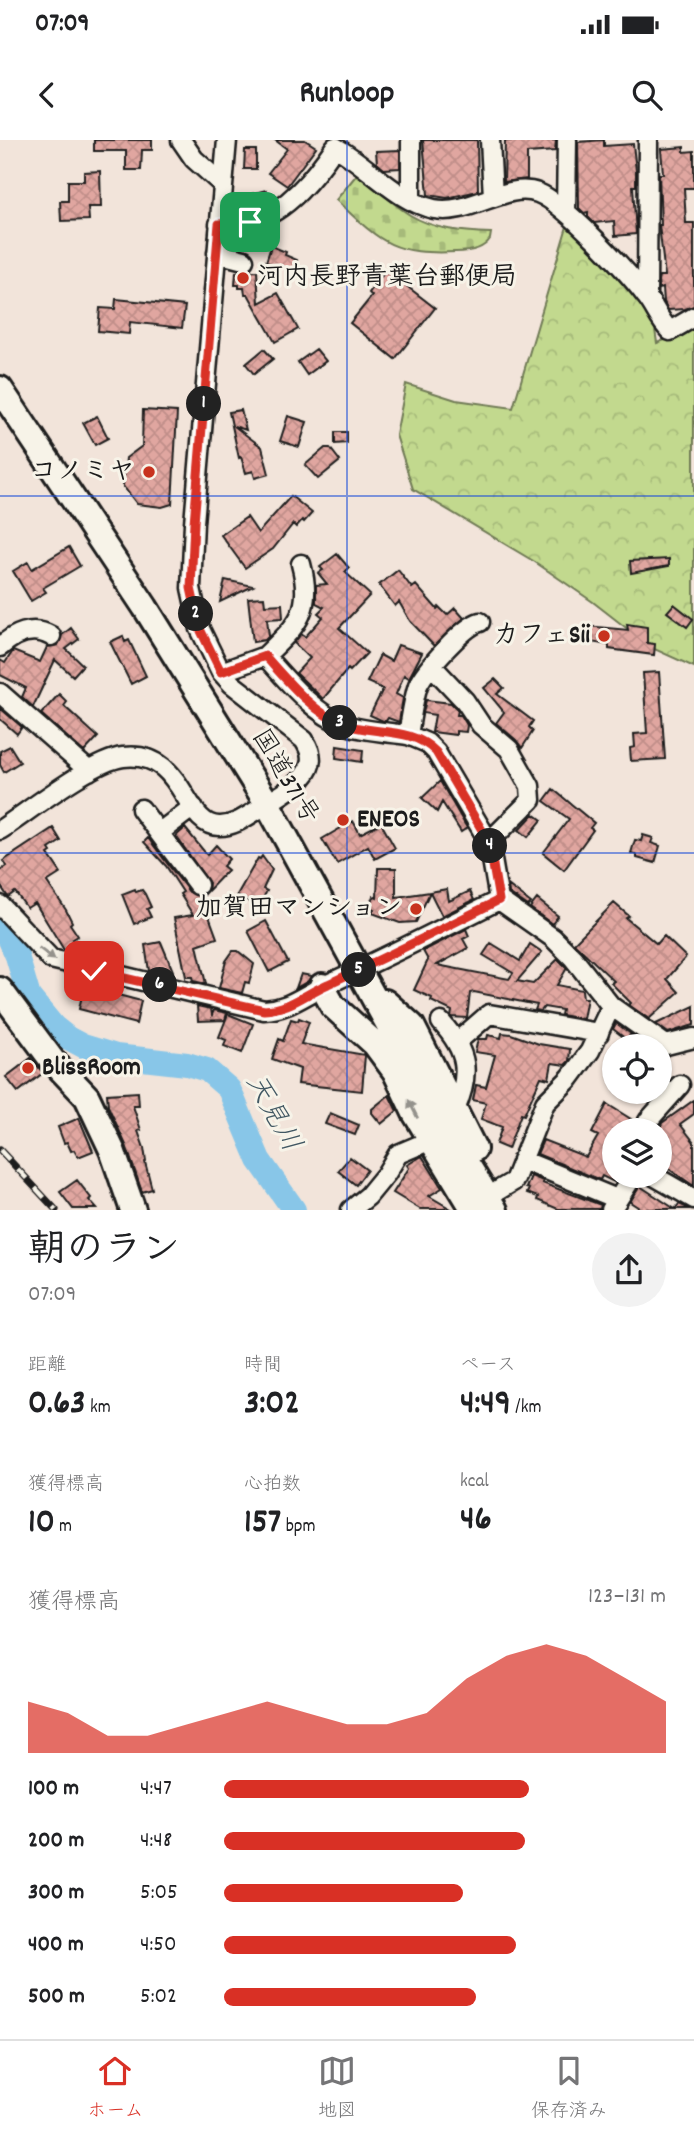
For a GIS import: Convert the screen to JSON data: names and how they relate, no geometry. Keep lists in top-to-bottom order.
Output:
{
  "streets": {
    "highway": ["国道371号"]
  },
  "water": ["天見川"],
  "places": [
    "河内長野青葉台郵便局",
    "コノミヤ",
    "カフェSii",
    "ENEOS",
    "加賀田マンション",
    "BlissRoom"
  ],
  "page": {
    "status": "07:09",
    "header": "Runloop",
    "pins": [
      "1",
      "2",
      "3",
      "4",
      "5",
      "6"
    ],
    "heading": ["朝のラン", "07:09"],
    "stats": [
      ["距離", "0.63 km"],
      ["時間", "3:02"],
      ["ペース", "4:49 /km"],
      ["獲得標高", "10 m"],
      ["心拍数", "157 bpm"],
      ["kcal", "46"]
    ],
    "chart": ["獲得標高", "123–131 m"],
    "list": [
      {
        "name": "100 m",
        "note": "4:47"
      },
      {
        "name": "200 m",
        "note": "4:48"
      },
      {
        "name": "300 m",
        "note": "5:05"
      },
      {
        "name": "400 m",
        "note": "4:50"
      },
      {
        "name": "500 m",
        "note": "5:02"
      }
    ],
    "tabs": ["ホーム", "地図", "保存済み"]
  }
}
